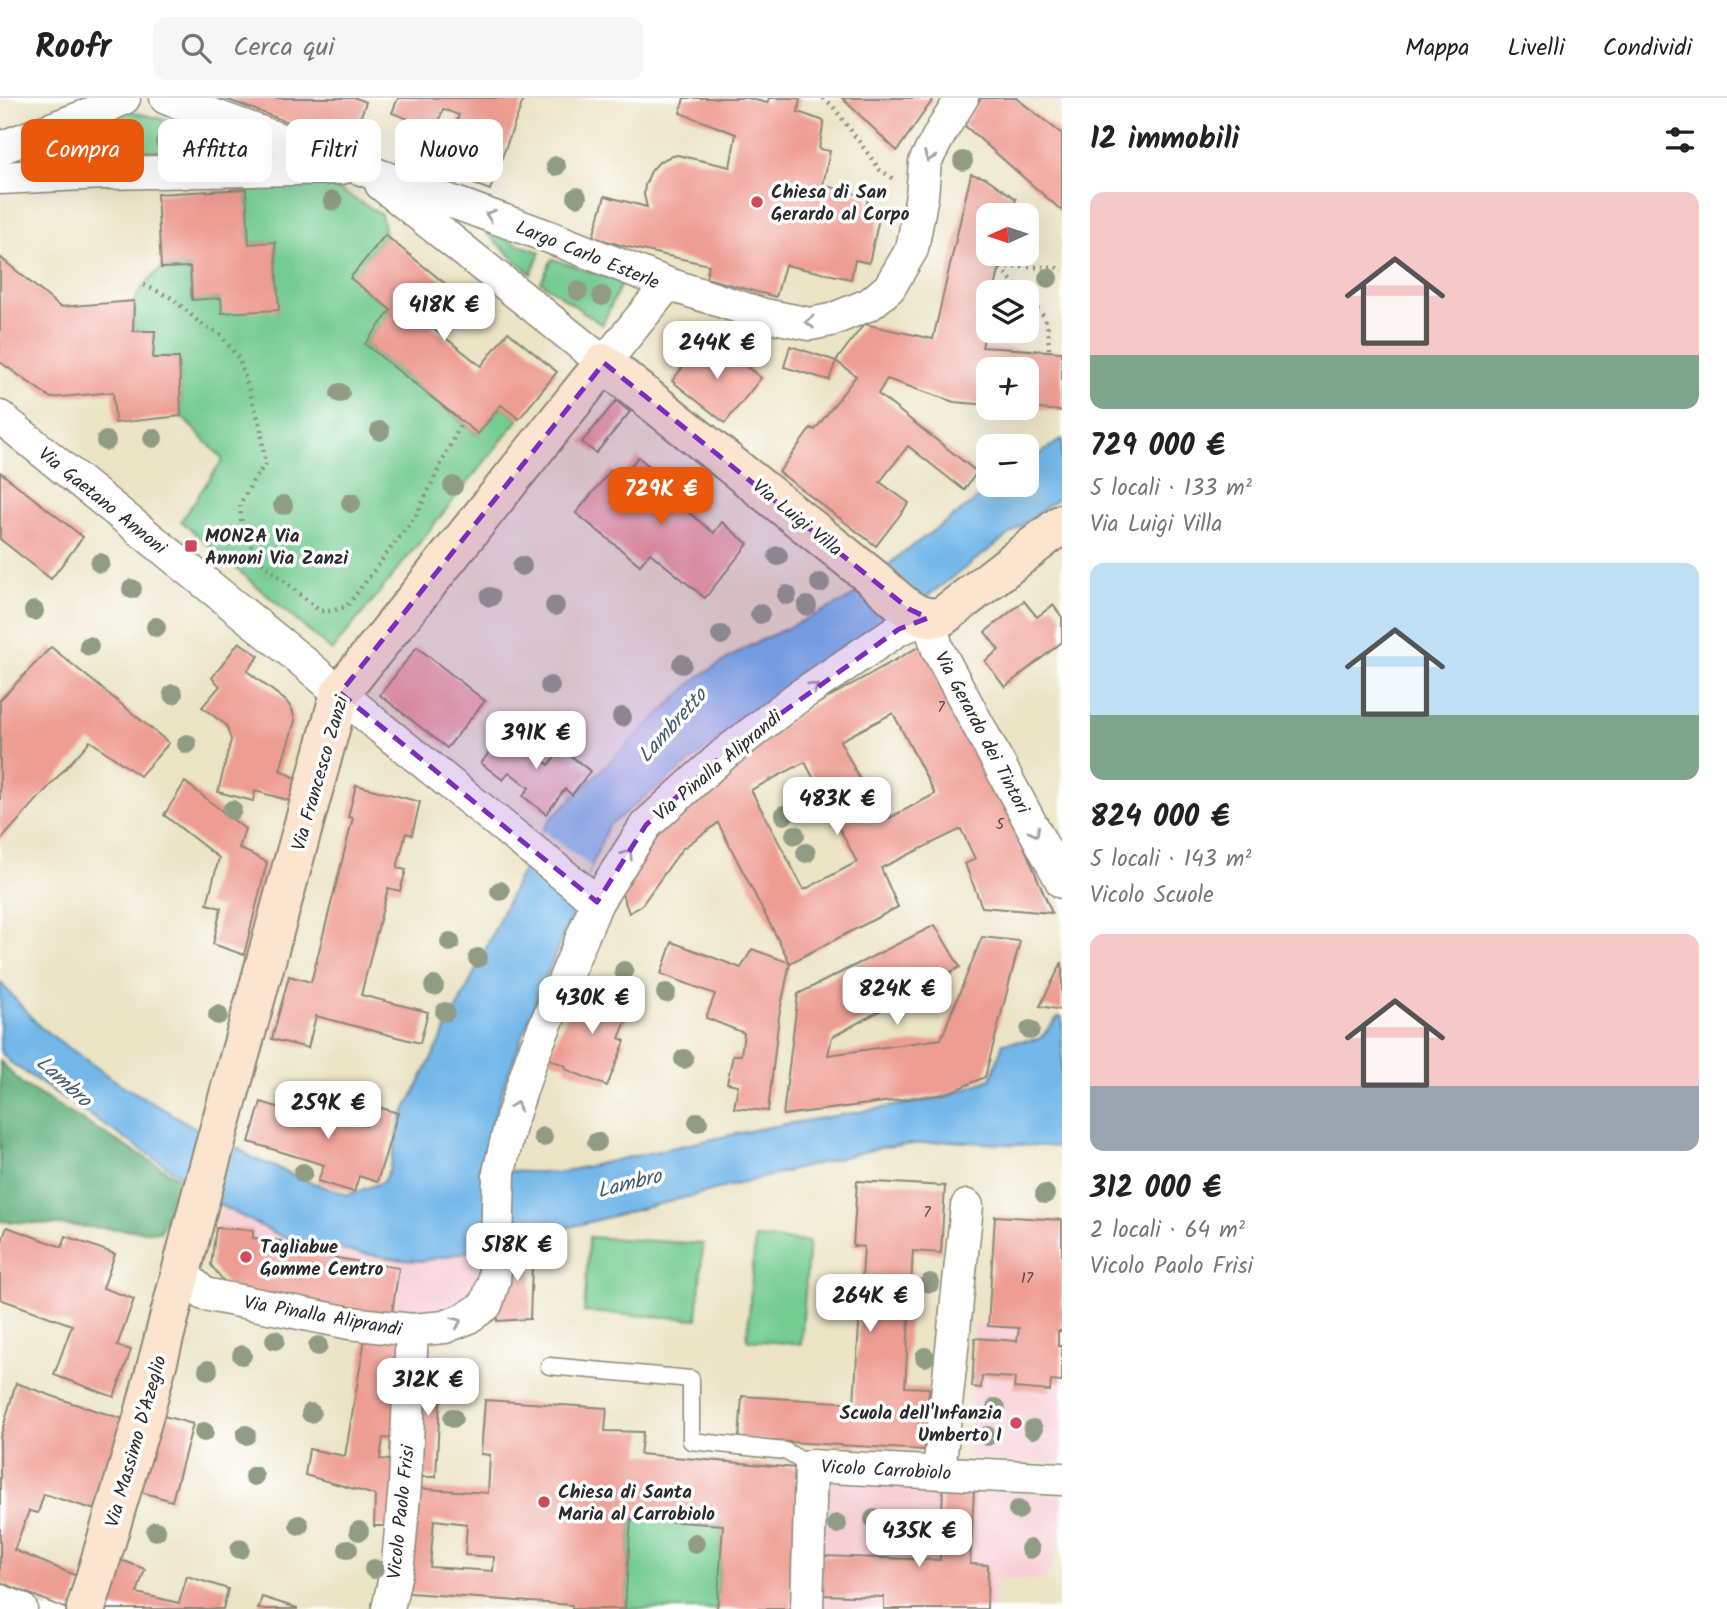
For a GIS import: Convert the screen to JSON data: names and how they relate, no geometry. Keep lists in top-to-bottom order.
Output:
{
  "streets": {
    "street": [
      "Largo Carlo Esterle",
      "Via Gaetano Annoni",
      "Via Luigi Villa",
      "Via Gerardo dei Tintori",
      "Via Pinalla Aliprandi",
      "Via Francesco Zanzi",
      "Via Massimo D'Azeglio",
      "Vicolo Carrobiolo",
      "Vicolo Paolo Frisi"
    ]
  },
  "crossings": [
    ["Largo Carlo Esterle", "Via Luigi Villa"],
    ["Largo Carlo Esterle", "Via Francesco Zanzi"],
    ["Via Gaetano Annoni", "Via Pinalla Aliprandi"],
    ["Via Gaetano Annoni", "Via Francesco Zanzi"],
    ["Via Luigi Villa", "Via Gerardo dei Tintori"],
    ["Via Luigi Villa", "Via Pinalla Aliprandi"],
    ["Via Luigi Villa", "Via Francesco Zanzi"],
    ["Via Gerardo dei Tintori", "Via Pinalla Aliprandi"],
    ["Via Pinalla Aliprandi", "Via Francesco Zanzi"],
    ["Via Pinalla Aliprandi", "Via Massimo D'Azeglio"],
    ["Via Pinalla Aliprandi", "Vicolo Paolo Frisi"],
    ["Via Francesco Zanzi", "Via Massimo D'Azeglio"]
  ],
  "one_way": ["Via Gerardo dei Tintori", "Via Pinalla Aliprandi"],
  "water": ["Lambretto", "Lambro"],
  "places": {
    "other": [
      "Chiesa di San Gerardo al Corpo",
      "Tagliabue Gomme Centro",
      "Scuola dell'Infanzia Umberto I",
      "Chiesa di Santa Maria al Carrobiolo"
    ],
    "transit": ["MONZA Via Annoni Via Zanzi"]
  },
  "house_numbers": [
    "7",
    "5",
    "7",
    "17"
  ],
  "north": "left",
  "page": {
    "header": "Roofr",
    "search": "Cerca qui",
    "nav": ["Mappa", "Livelli", "Condividi"],
    "heading": "12 immobili",
    "chip": [
      "Compra",
      "Affitta",
      "Filtri",
      "Nuovo"
    ],
    "list": [
      {
        "name": "729 000 €",
        "note": "5 locali · 133 m² · Via Luigi Villa"
      },
      {
        "name": "824 000 €",
        "note": "5 locali · 143 m² · Vicolo Scuole"
      },
      {
        "name": "312 000 €",
        "note": "2 locali · 64 m² · Vicolo Paolo Frisi"
      }
    ],
    "map_buttons": ["+", "−"],
    "price": [
      "418K €",
      "244K €",
      "729K €",
      "391K €",
      "483K €",
      "824K €",
      "430K €",
      "259K €",
      "518K €",
      "264K €",
      "312K €",
      "435K €"
    ]
  }
}
